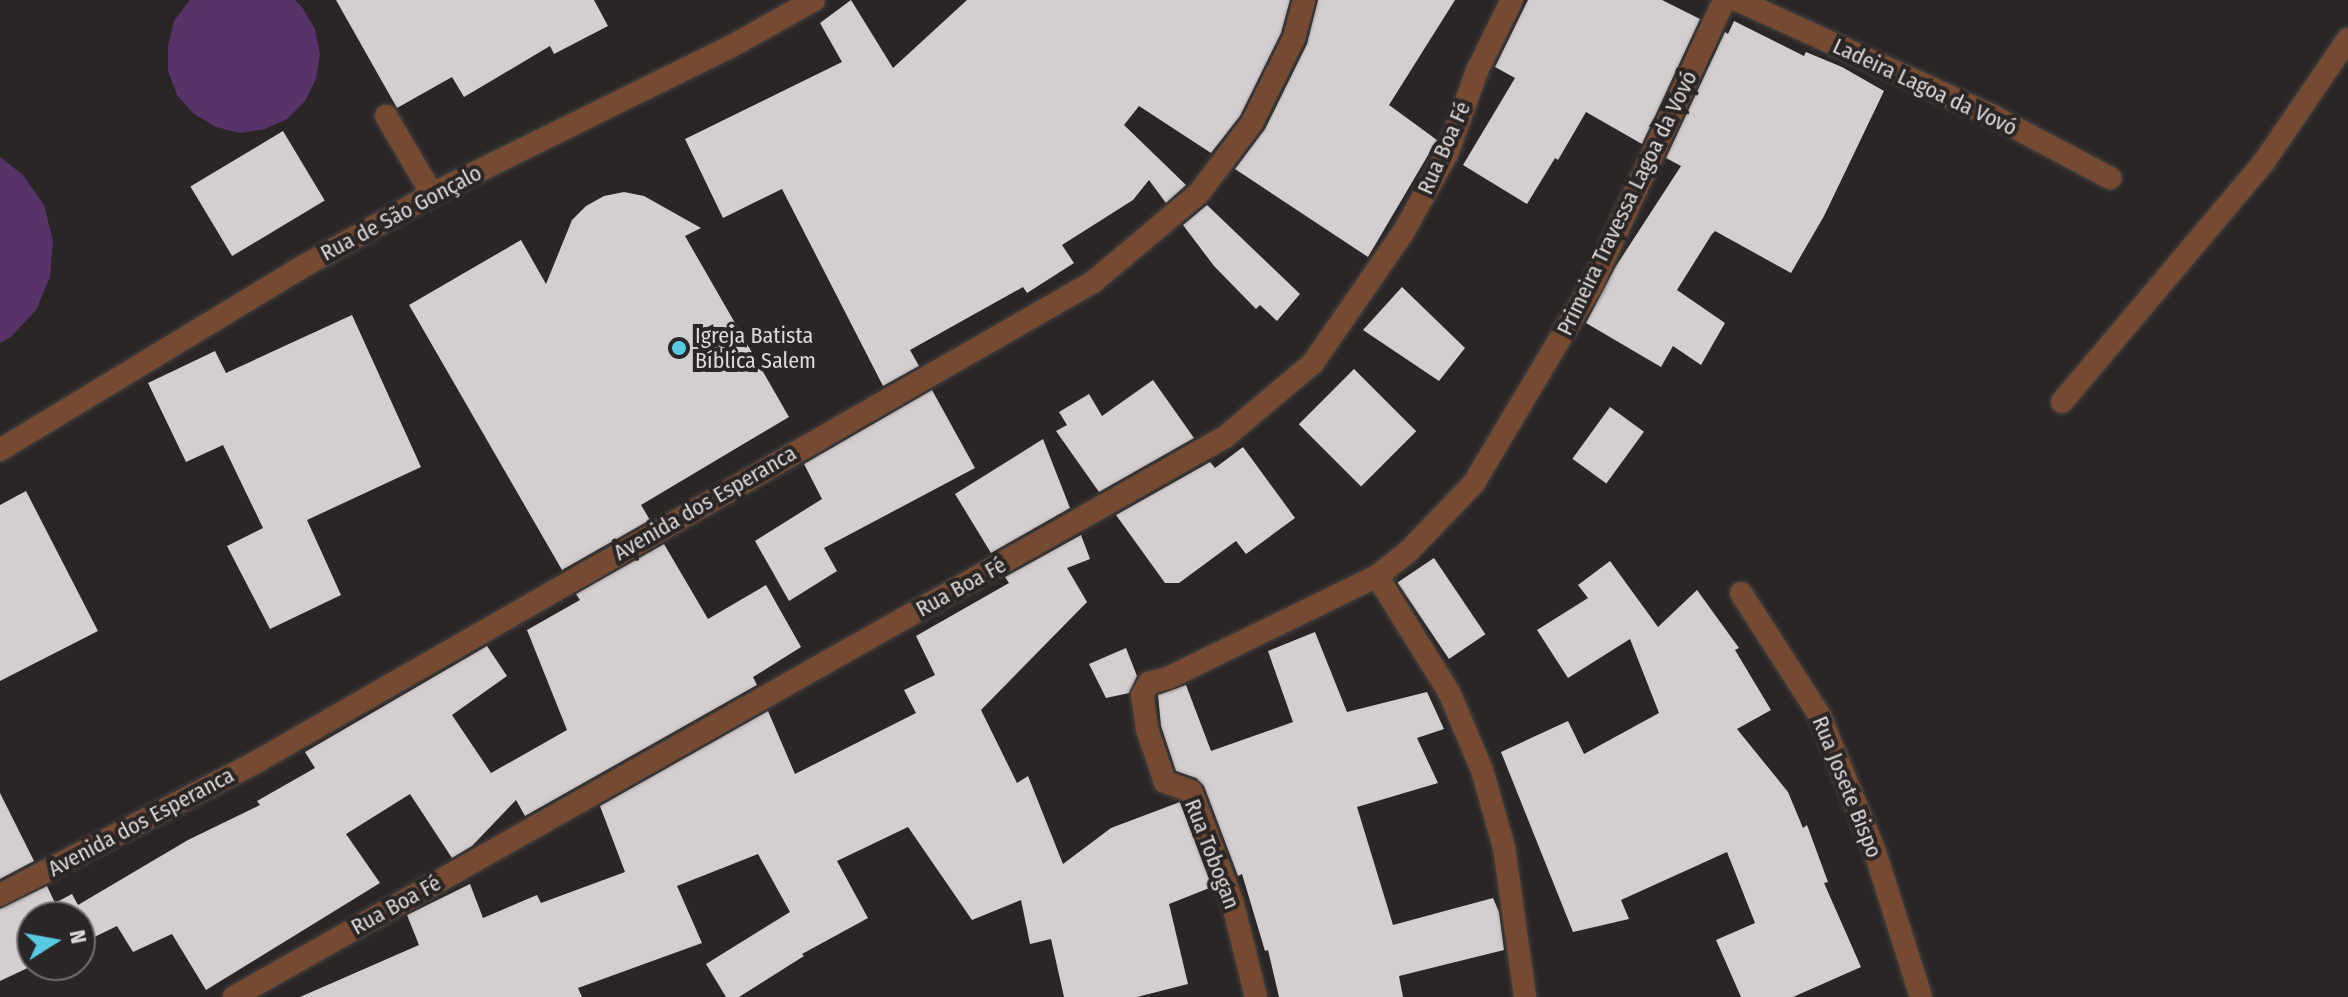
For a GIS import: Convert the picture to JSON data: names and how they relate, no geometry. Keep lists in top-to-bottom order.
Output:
{
  "streets": {
    "street": [
      "Ladeira Lagoa da Vovó",
      "Rua Boa Fé",
      "Primeira Travessa Lagoa da Vovó",
      "Rua de São Gonçalo",
      "Avenida dos Esperanca",
      "Rua Josete Bispo",
      "Rua Tobogan"
    ]
  },
  "crossings": [
    ["Primeira Travessa Lagoa da Vovó", "Rua Tobogan"]
  ],
  "places": ["Igreja Batista Bíblica Salem"],
  "north": "right"
}
